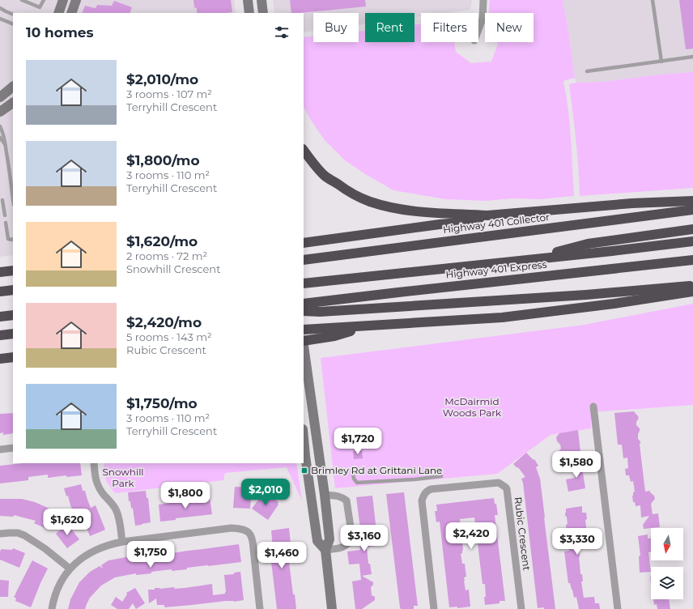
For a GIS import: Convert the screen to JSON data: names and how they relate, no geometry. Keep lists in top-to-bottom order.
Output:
{
  "streets": {
    "highway": ["Highway 401 Collector", "Highway 401 Express"],
    "street": ["Rubic Crescent"]
  },
  "parks": ["McDairmid Woods Park", "Snowhill Park"],
  "places": {
    "transit": ["Brimley Rd at Grittani Lane"]
  },
  "north": "bottom",
  "page": {
    "chip": [
      "Buy",
      "Rent",
      "Filters",
      "New"
    ],
    "heading": "10 homes",
    "list": [
      {
        "name": "$2,010/mo",
        "note": "3 rooms · 107 m² · Terryhill Crescent"
      },
      {
        "name": "$1,800/mo",
        "note": "3 rooms · 110 m² · Terryhill Crescent"
      },
      {
        "name": "$1,620/mo",
        "note": "2 rooms · 72 m² · Snowhill Crescent"
      },
      {
        "name": "$2,420/mo",
        "note": "5 rooms · 143 m² · Rubic Crescent"
      },
      {
        "name": "$1,750/mo",
        "note": "3 rooms · 110 m² · Terryhill Crescent"
      }
    ],
    "price": [
      "$1,720",
      "$1,580",
      "$2,010",
      "$1,800",
      "$1,620",
      "$2,420",
      "$3,160",
      "$3,330",
      "$1,750",
      "$1,460"
    ]
  }
}
